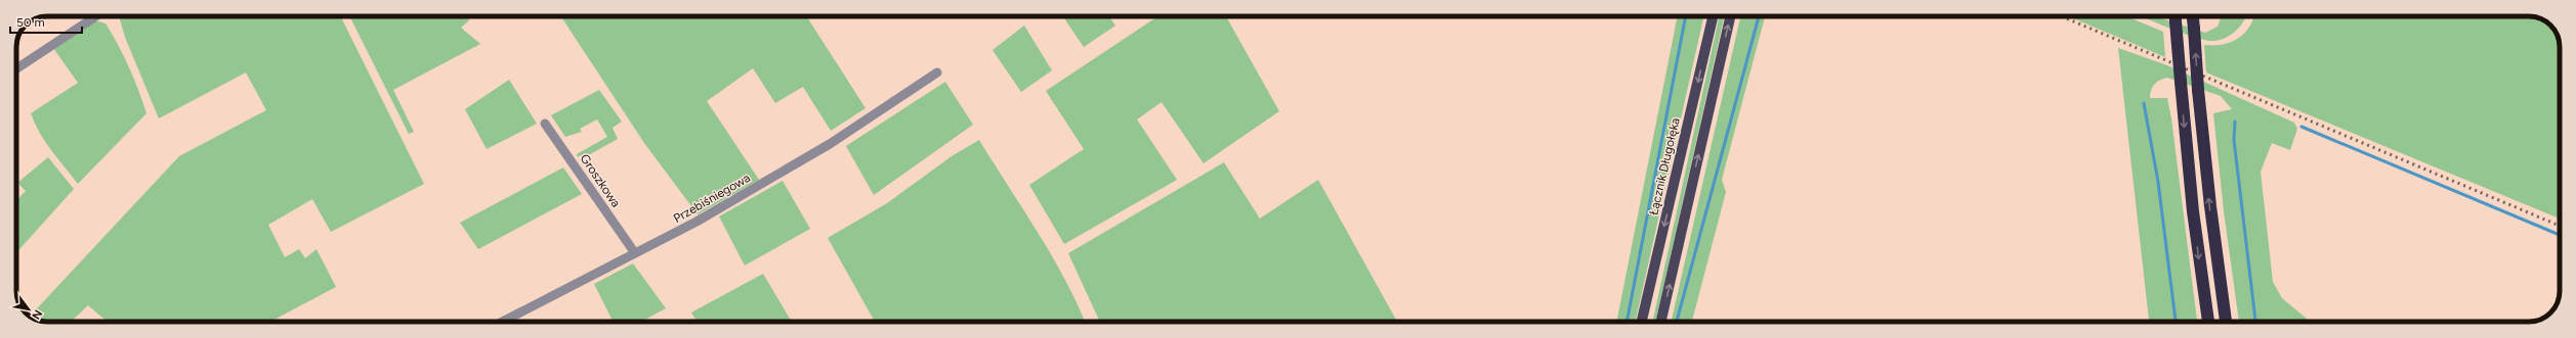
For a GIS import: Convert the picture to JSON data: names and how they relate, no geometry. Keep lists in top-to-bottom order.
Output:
{
  "streets": {
    "main road": ["Łącznik Długołęka"],
    "street": ["Groszkowa", "Przebiśniegowa"]
  },
  "crossings": [
    ["Groszkowa", "Przebiśniegowa"]
  ],
  "scale_bar": "50 m",
  "north": "bottom right"
}
